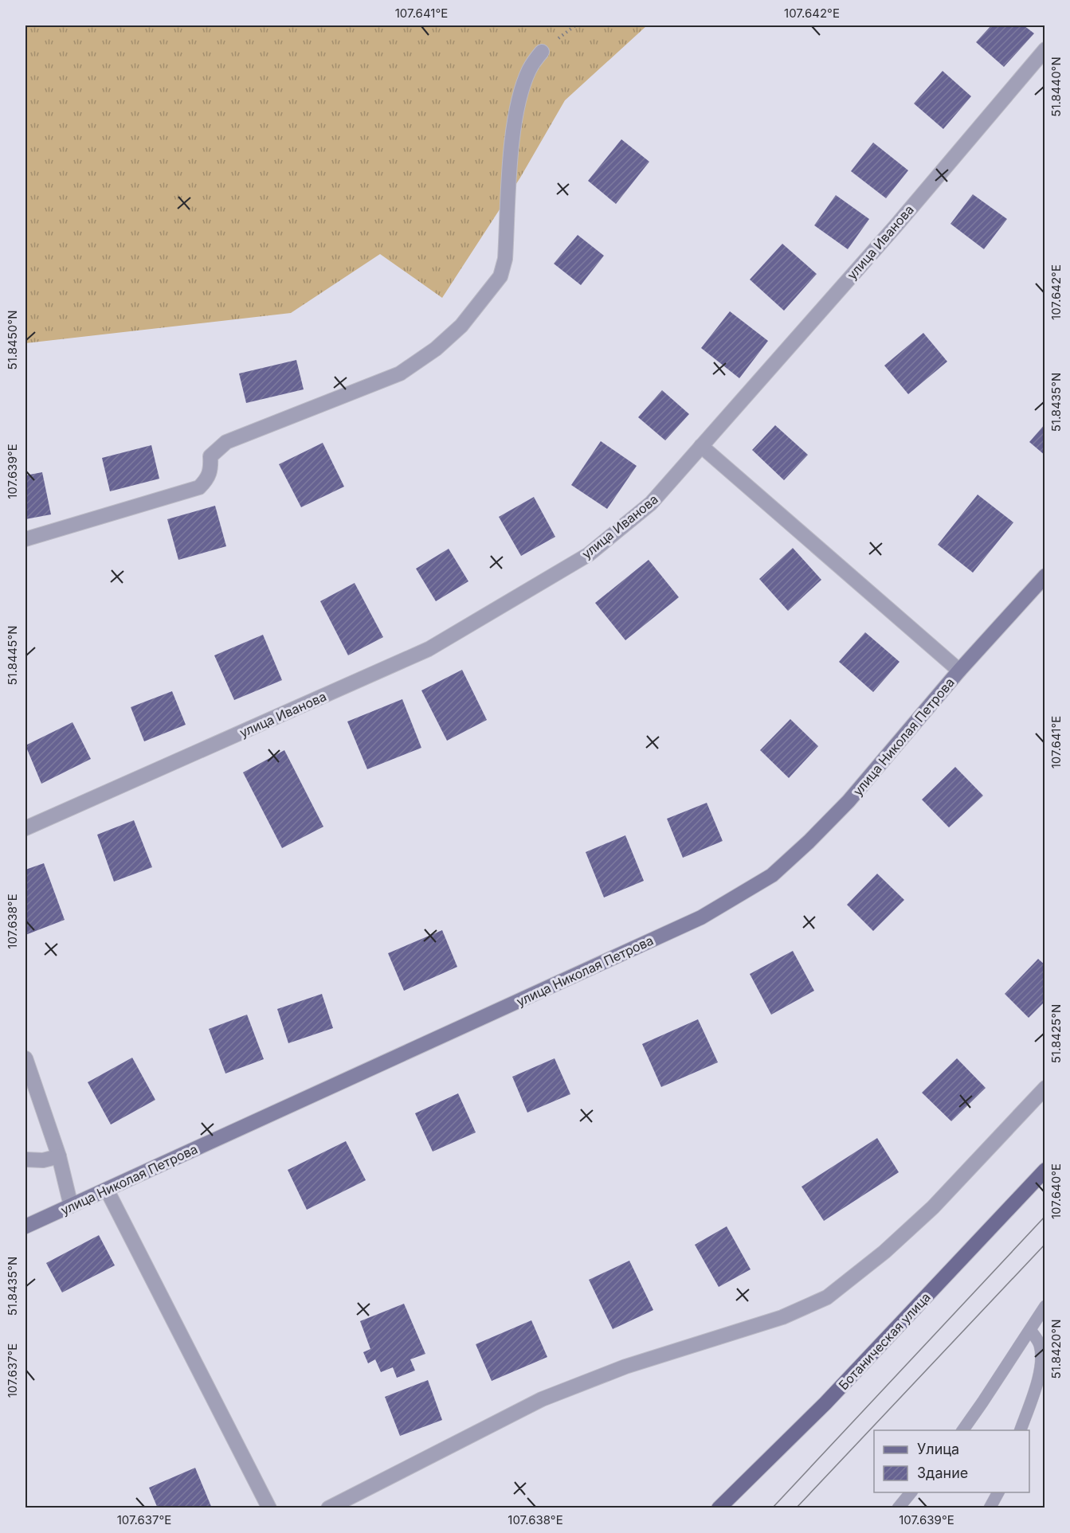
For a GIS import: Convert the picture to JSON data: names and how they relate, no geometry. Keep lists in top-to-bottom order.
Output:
{
  "streets": {
    "main road": ["улица Николая Петрова", "Ботаническая улица"],
    "street": ["улица Иванова"]
  },
  "legend": ["Улица", "Здание"],
  "coordinates": [
    "107.641°E",
    "107.642°E",
    "51.8440°N",
    "51.8450°N",
    "51.8435°N",
    "107.639°E",
    "51.8445°N",
    "107.638°E",
    "51.8425°N",
    "107.640°E",
    "51.8420°N",
    "107.637°E"
  ]
}
